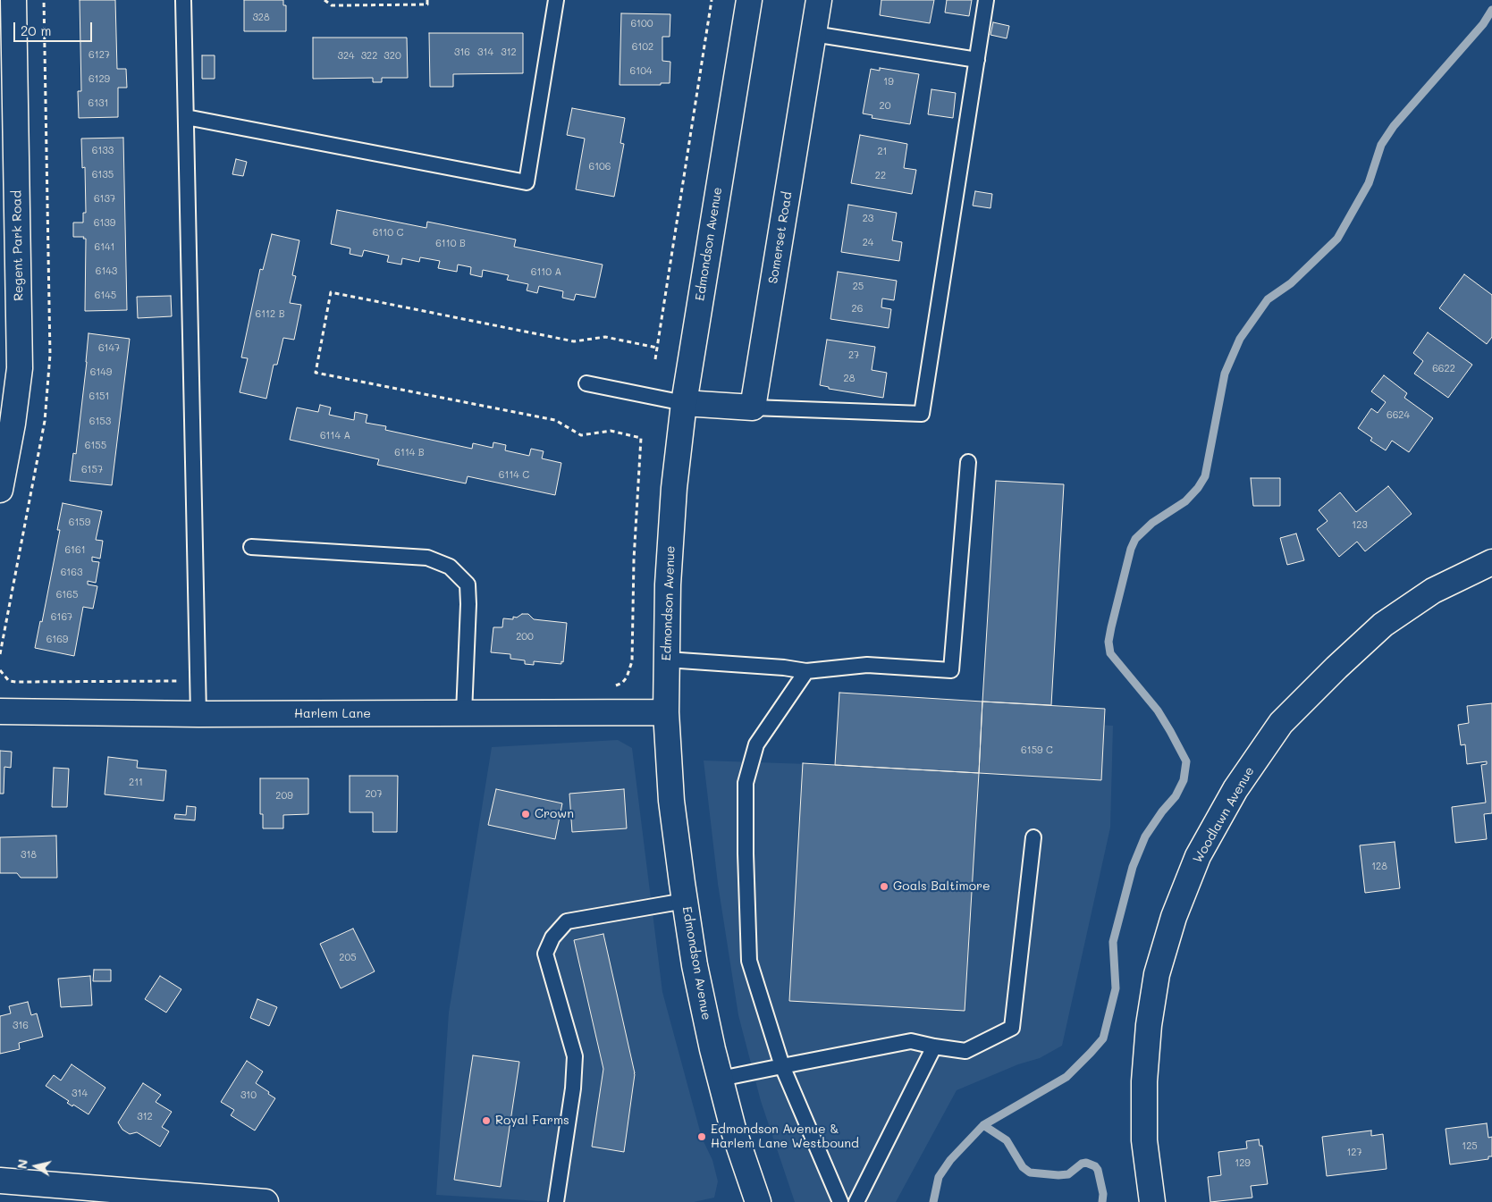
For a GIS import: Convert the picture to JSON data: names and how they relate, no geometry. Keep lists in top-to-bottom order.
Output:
{
  "streets": {
    "street": [
      "Somerset Road",
      "Edmondson Avenue",
      "Regent Park Road",
      "Harlem Lane",
      "Woodlawn Avenue"
    ]
  },
  "crossings": [
    ["Edmondson Avenue", "Harlem Lane"]
  ],
  "places": [
    "Crown",
    "Goals Baltimore",
    "Royal Farms",
    "Edmondson Avenue & Harlem Lane Westbound"
  ],
  "house_numbers": [
    "328",
    "6100",
    "6102",
    "316",
    "314",
    "312",
    "6127",
    "324",
    "322",
    "320",
    "6104",
    "6129",
    "19",
    "6131",
    "20",
    "6133",
    "21",
    "6106",
    "6135",
    "22",
    "6137",
    "23",
    "6139",
    "6110 C",
    "24",
    "6110 B",
    "6141",
    "6143",
    "6110 A",
    "25",
    "6145",
    "26",
    "6112 B",
    "6147",
    "27",
    "6622",
    "6149",
    "28",
    "6151",
    "6624",
    "6153",
    "6114 A",
    "6155",
    "6114 B",
    "6157",
    "6114 C",
    "6159",
    "123",
    "6161",
    "6163",
    "6165",
    "6167",
    "200",
    "6169",
    "6159 C",
    "211",
    "207",
    "209",
    "318",
    "128",
    "205",
    "316",
    "314",
    "310",
    "312",
    "125",
    "127",
    "129"
  ],
  "scale_bar": "20 m",
  "north": "left"
}
